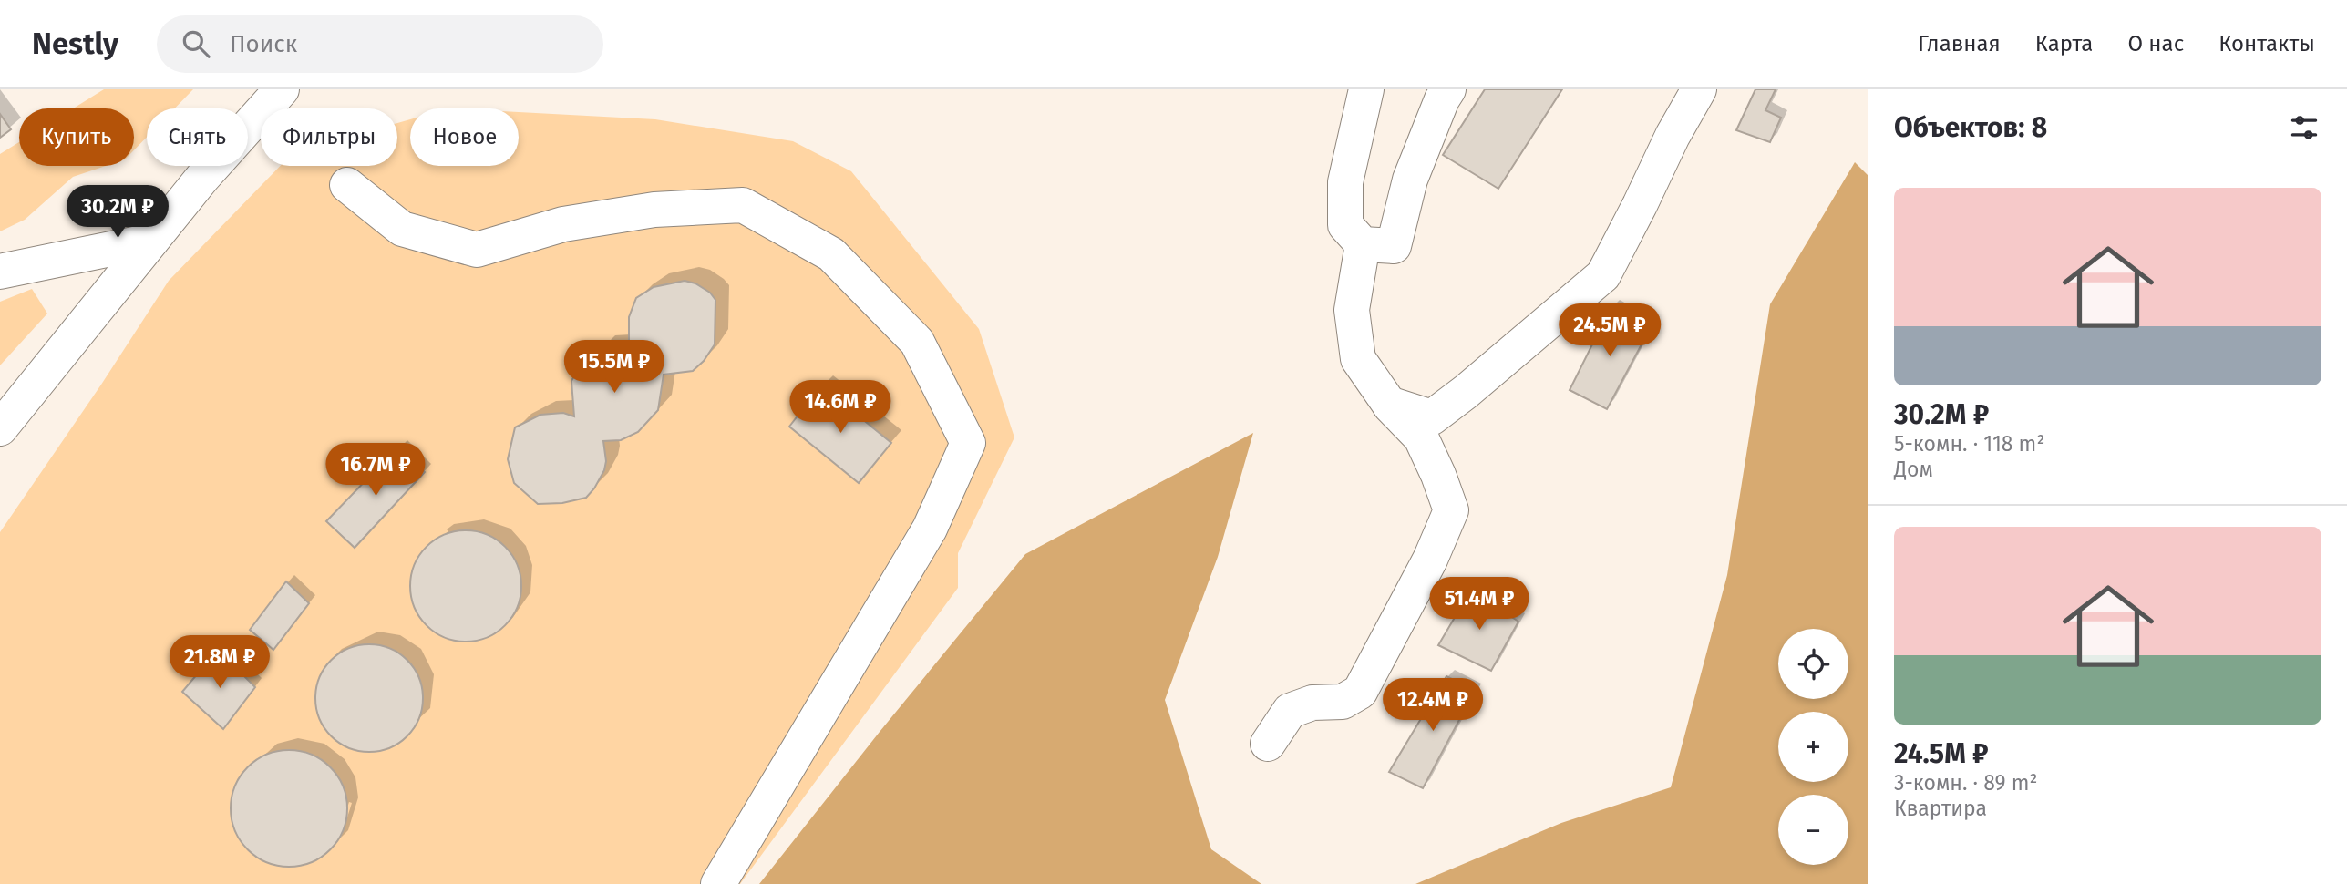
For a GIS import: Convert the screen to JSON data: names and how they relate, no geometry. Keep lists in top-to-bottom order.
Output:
{
  "page": {
    "header": "Nestly",
    "search": "Поиск",
    "nav": [
      "Главная",
      "Карта",
      "О нас",
      "Контакты"
    ],
    "heading": "Объектов: 8",
    "chip": [
      "Купить",
      "Снять",
      "Фильтры",
      "Новое"
    ],
    "list": [
      {
        "name": "30.2M ₽",
        "note": "5-комн. · 118 m² · Дом"
      },
      {
        "name": "24.5M ₽",
        "note": "3-комн. · 89 m² · Квартира"
      }
    ],
    "price": [
      "30.2M ₽",
      "24.5M ₽",
      "15.5M ₽",
      "14.6M ₽",
      "16.7M ₽",
      "51.4M ₽",
      "21.8M ₽",
      "12.4M ₽"
    ],
    "map_buttons": ["+", "−"]
  }
}
